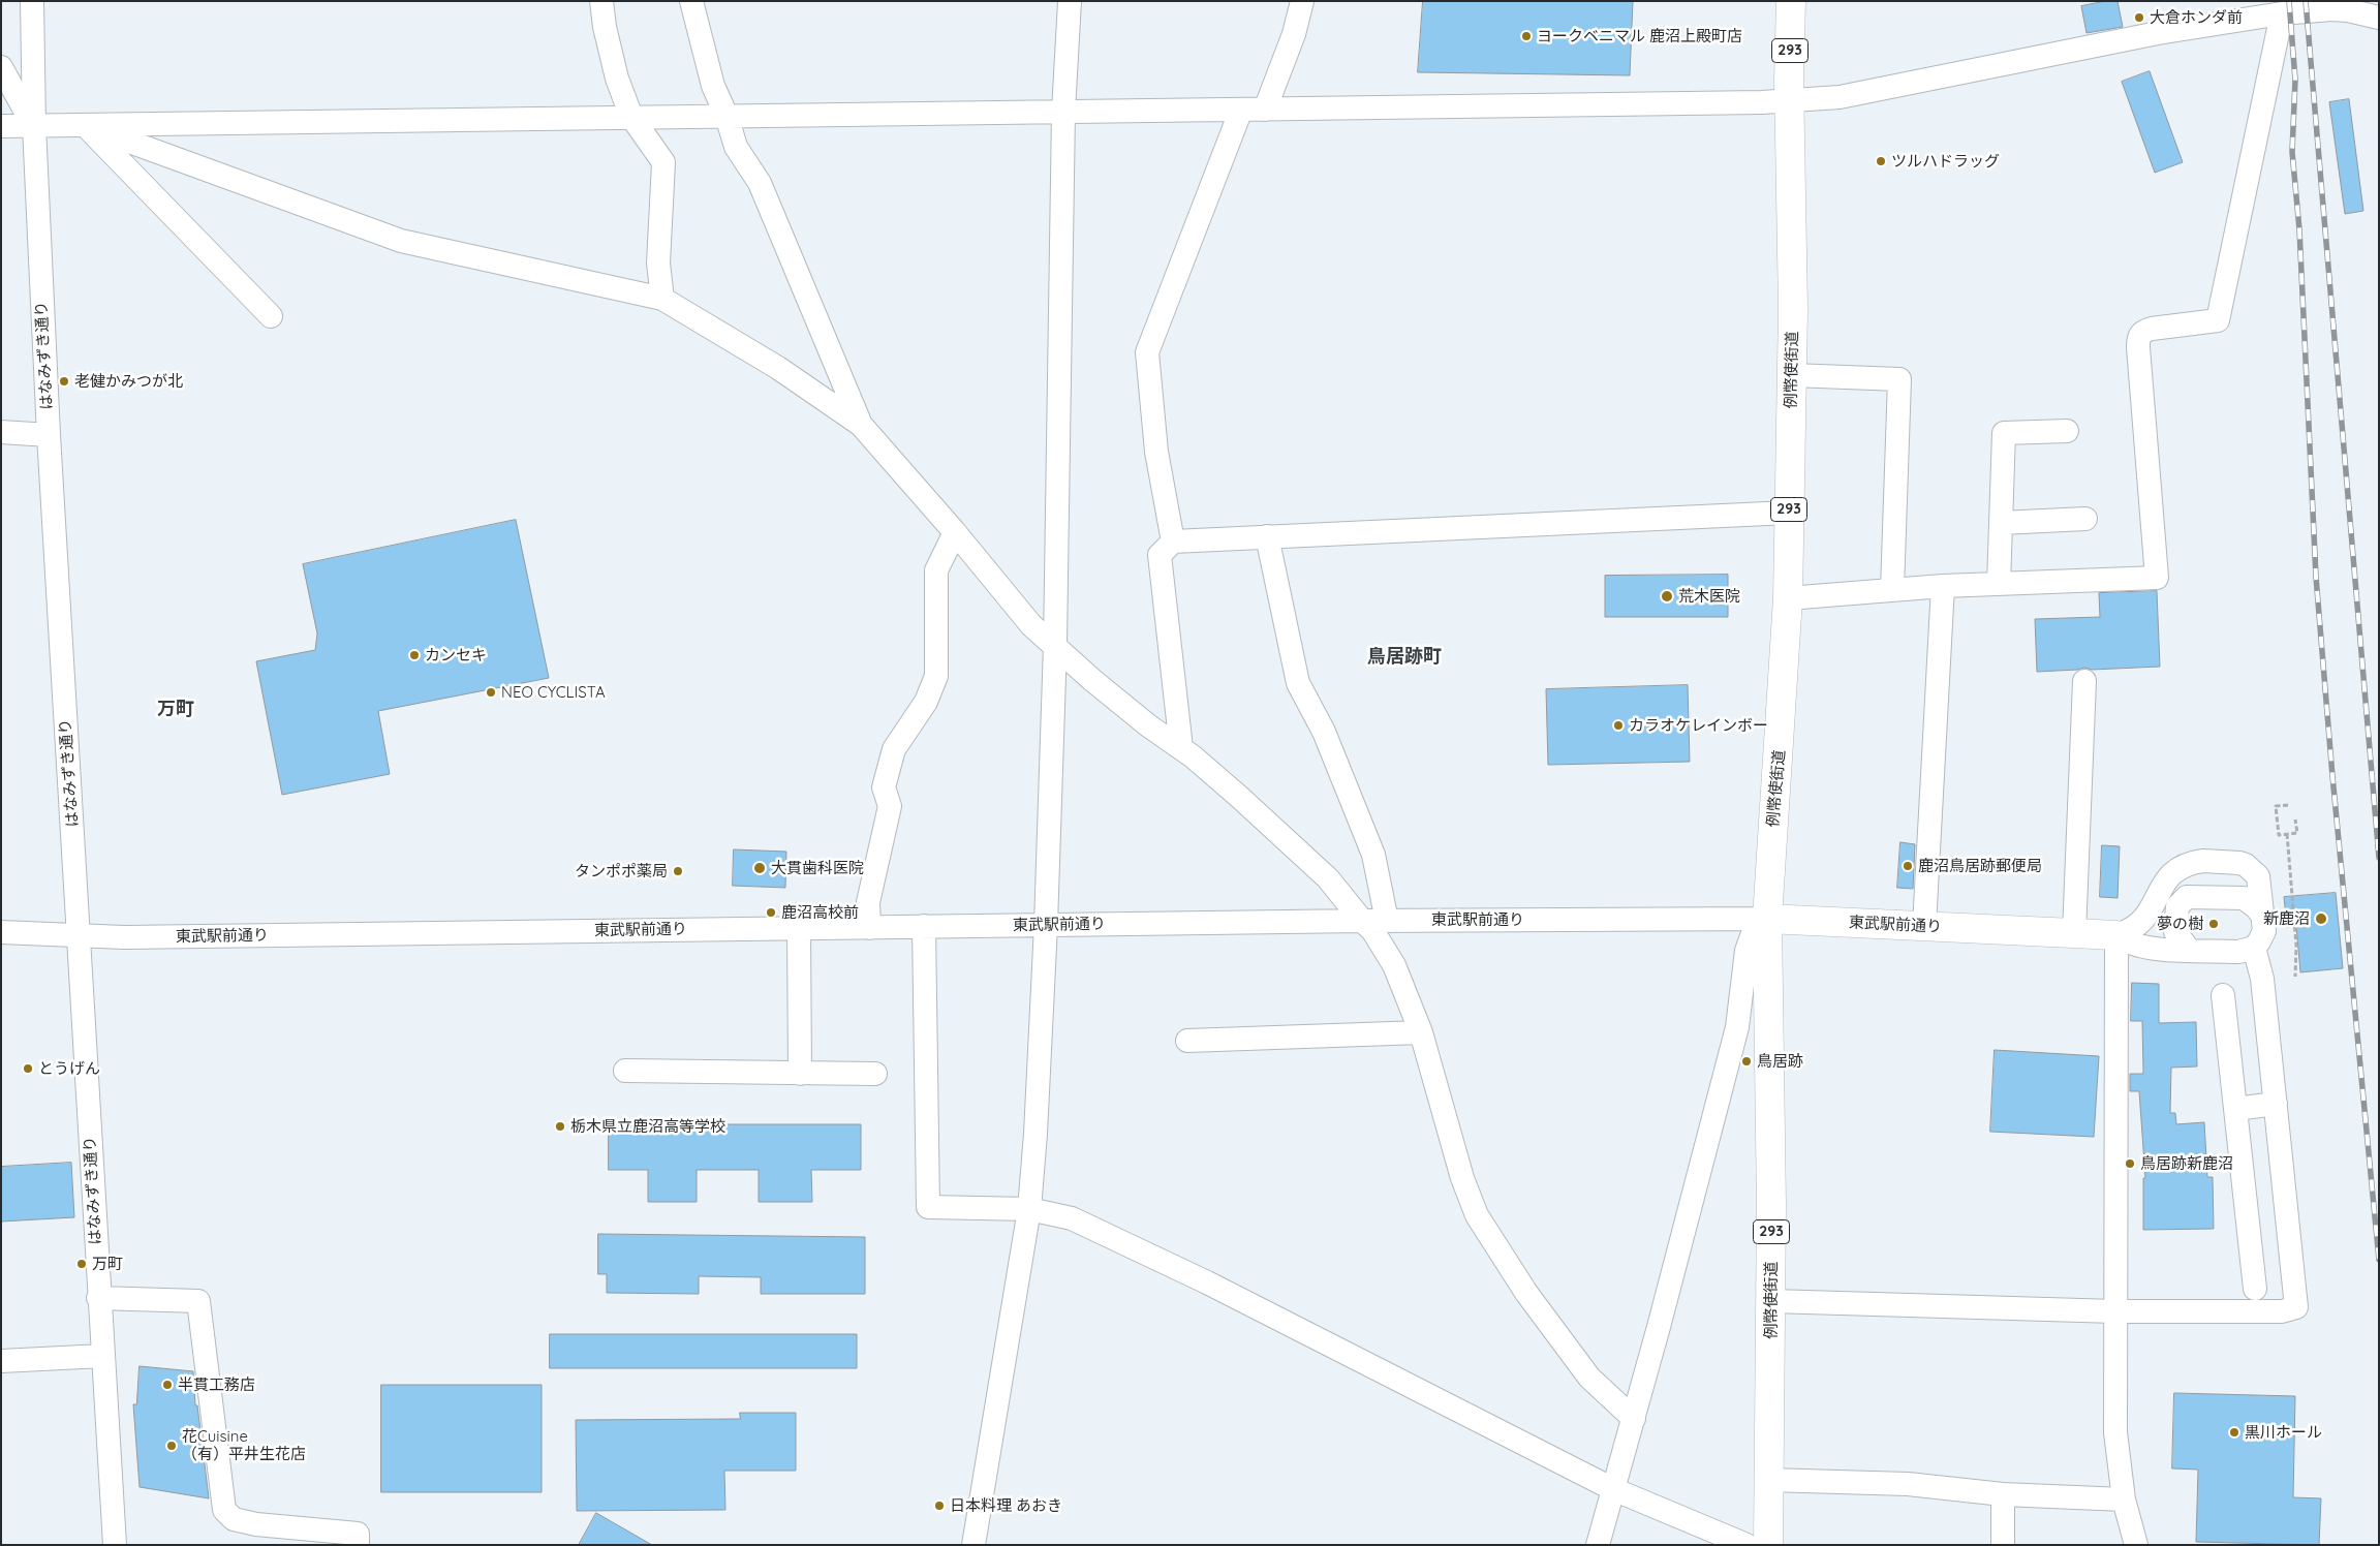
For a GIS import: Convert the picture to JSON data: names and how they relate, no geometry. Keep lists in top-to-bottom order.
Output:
{
  "streets": {
    "main road": ["293", "例幣使街道", "東武駅前通り"],
    "street": ["はなみずき通り"]
  },
  "crossings": [
    ["はなみずき通り", "東武駅前通り"],
    ["例幣使街道", "東武駅前通り"]
  ],
  "districts": ["鳥居跡町", "万町"],
  "places": [
    "大倉ホンダ前",
    "ヨークベニマル 鹿沼上殿町店",
    "ツルハドラッグ",
    "老健かみつが北",
    "荒木医院",
    "カンセキ",
    "NEO CYCLISTA",
    "カラオケレインボー",
    "鹿沼鳥居跡郵便局",
    "大貫歯科医院",
    "タンポポ薬局",
    "鹿沼高校前",
    "新鹿沼",
    "夢の樹",
    "鳥居跡",
    "とうげん",
    "栃木県立鹿沼高等学校",
    "鳥居跡新鹿沼",
    "万町",
    "半貫工務店",
    "黒川ホール",
    "花Cuisine （有）平井生花店",
    "日本料理 あおき"
  ]
}
